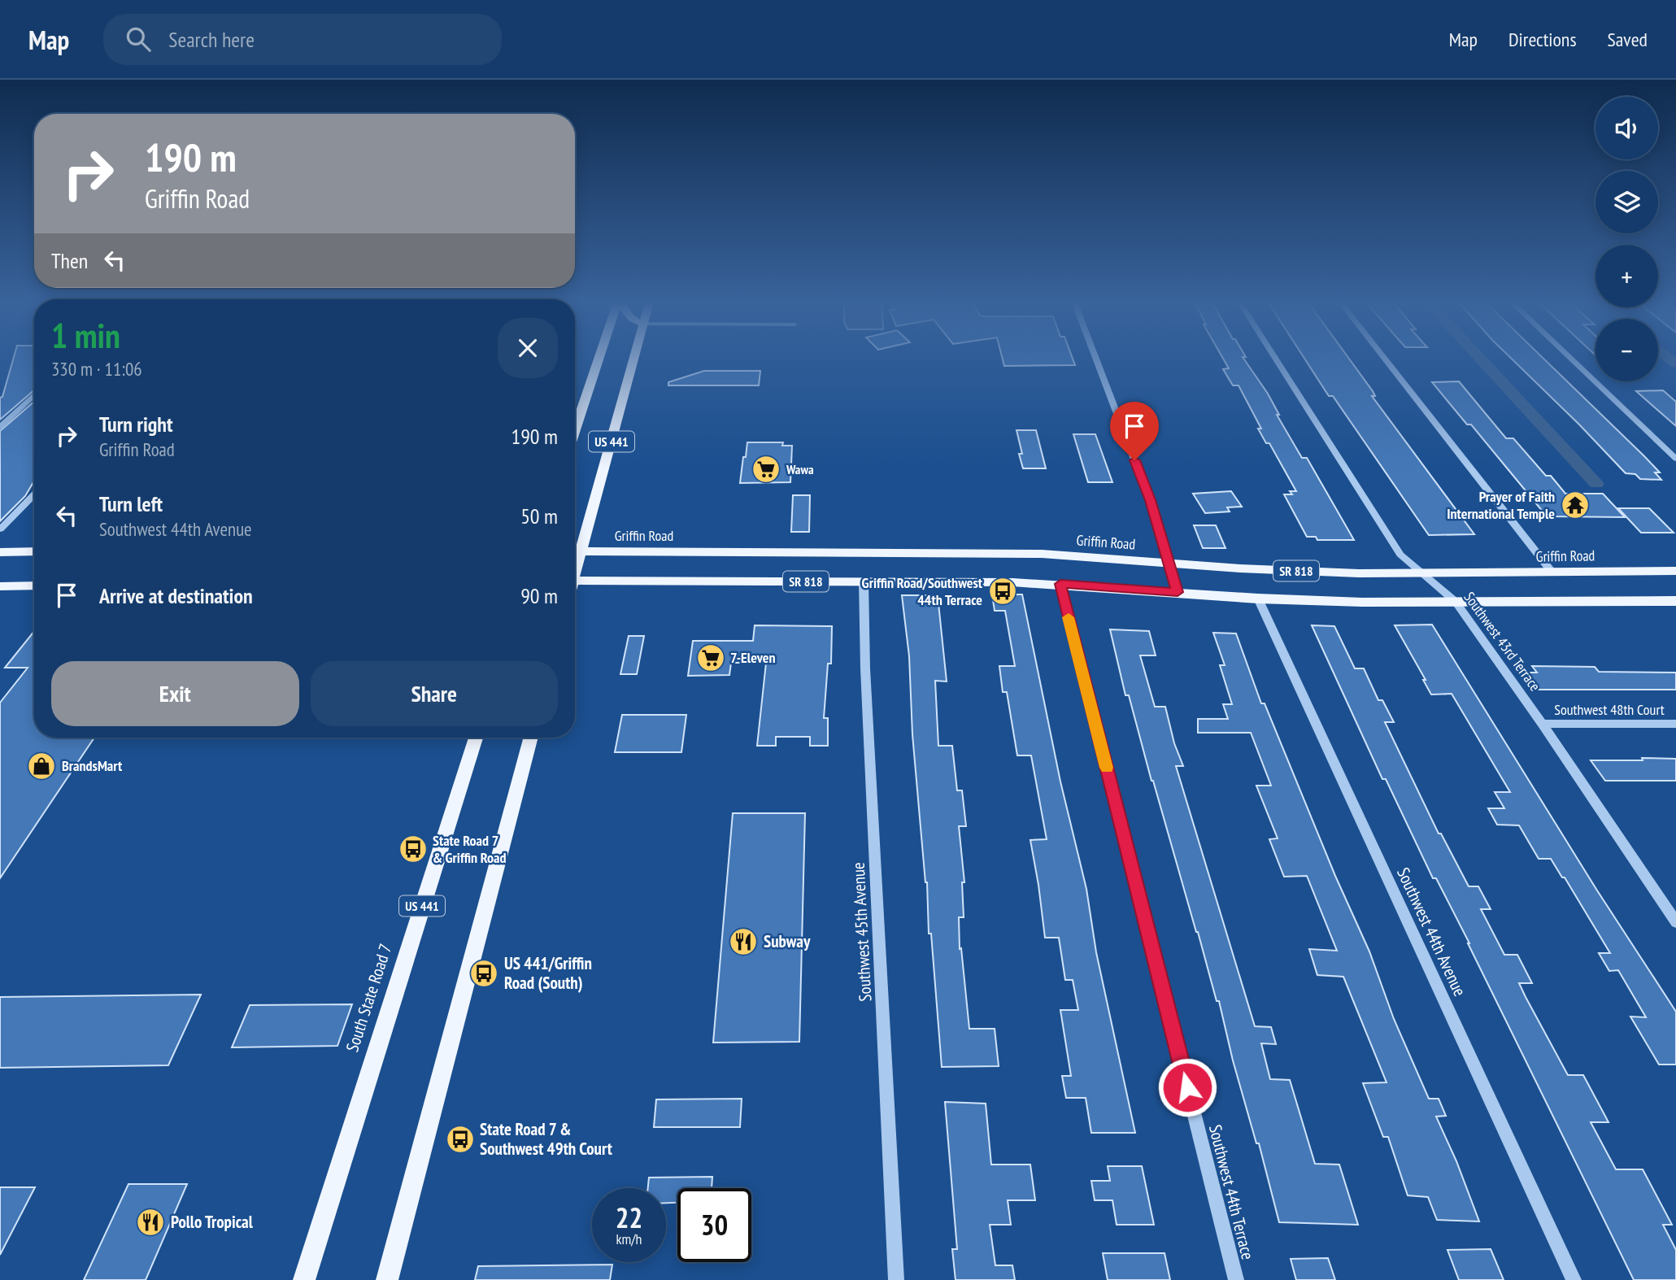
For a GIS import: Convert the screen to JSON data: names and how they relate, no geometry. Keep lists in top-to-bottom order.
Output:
{
  "streets": {
    "main road": [
      "US 441",
      "Griffin Road",
      "SR 818",
      "South State Road 7"
    ],
    "street": [
      "Southwest 43rd Terrace",
      "Southwest 48th Court",
      "Southwest 45th Avenue",
      "Southwest 44th Avenue",
      "Southwest 44th Terrace"
    ]
  },
  "crossings": [
    ["Griffin Road", "Southwest 43rd Terrace"],
    ["SR 818", "Southwest 43rd Terrace"],
    ["SR 818", "Southwest 45th Avenue"],
    ["SR 818", "Southwest 44th Avenue"],
    ["SR 818", "Southwest 44th Terrace"],
    ["Southwest 43rd Terrace", "Southwest 48th Court"]
  ],
  "places": {
    "supermarket": ["Wawa", "7-Eleven"],
    "temple": ["Prayer of Faith International Temple"],
    "bus stop": [
      "Griffin Road/Southwest 44th Terrace",
      "State Road 7 & Griffin Road",
      "US 441/Griffin Road (South)",
      "State Road 7 & Southwest 49th Court"
    ],
    "shop": ["BrandsMart"],
    "restaurant": ["Subway", "Pollo Tropical"]
  },
  "page": {
    "header": "Map",
    "search": "Search here",
    "nav": ["Map", "Directions", "Saved"],
    "map_buttons": ["+", "−"],
    "turn": ["190 m", "Griffin Road"],
    "then": "Then",
    "heading": ["1 min", "330 m · 11:06"],
    "list": [
      {
        "name": "Turn right",
        "note": "Griffin Road",
        "value": "190 m"
      },
      {
        "name": "Turn left",
        "note": "Southwest 44th Avenue",
        "value": "50 m"
      },
      {
        "name": "Arrive at destination",
        "value": "90 m"
      }
    ],
    "buttons": ["Exit", "Share"],
    "speed": "22 km/h",
    "limit": "30"
  }
}
